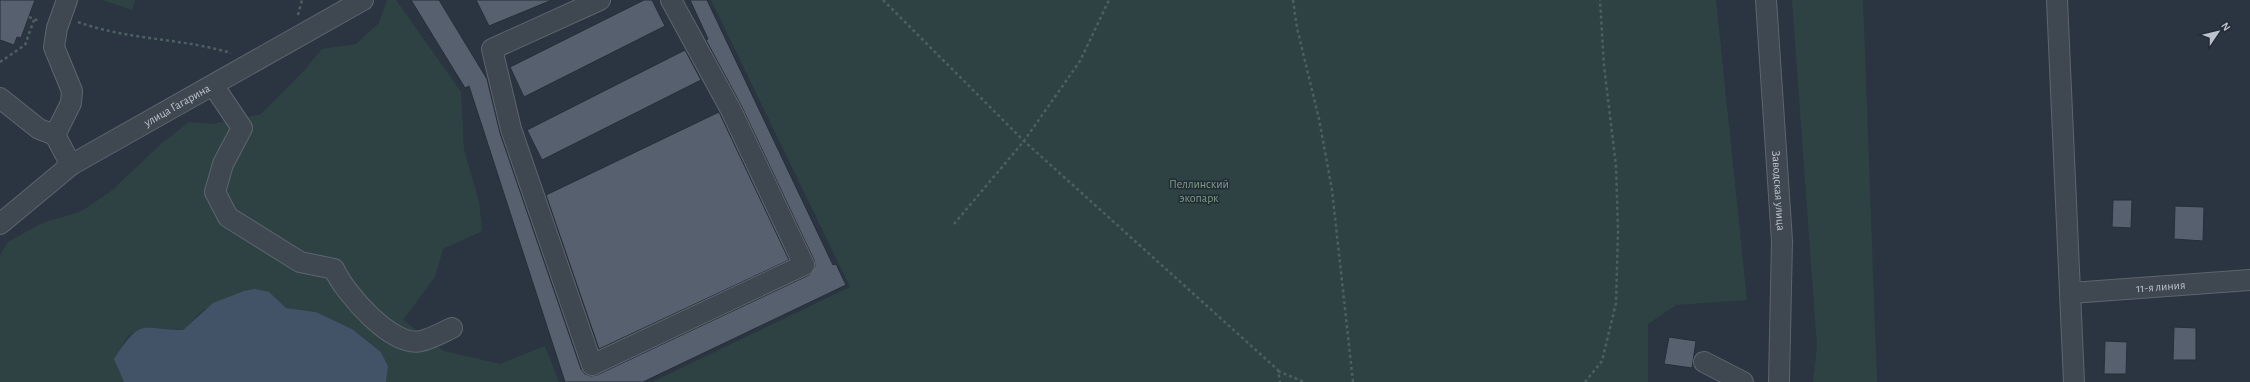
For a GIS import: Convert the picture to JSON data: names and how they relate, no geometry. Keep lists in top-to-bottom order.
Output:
{
  "streets": {
    "street": ["улица Гагарина", "Заводская улица", "11-я линия"]
  },
  "parks": ["Пеллинский экопарк"],
  "north": "top right"
}
